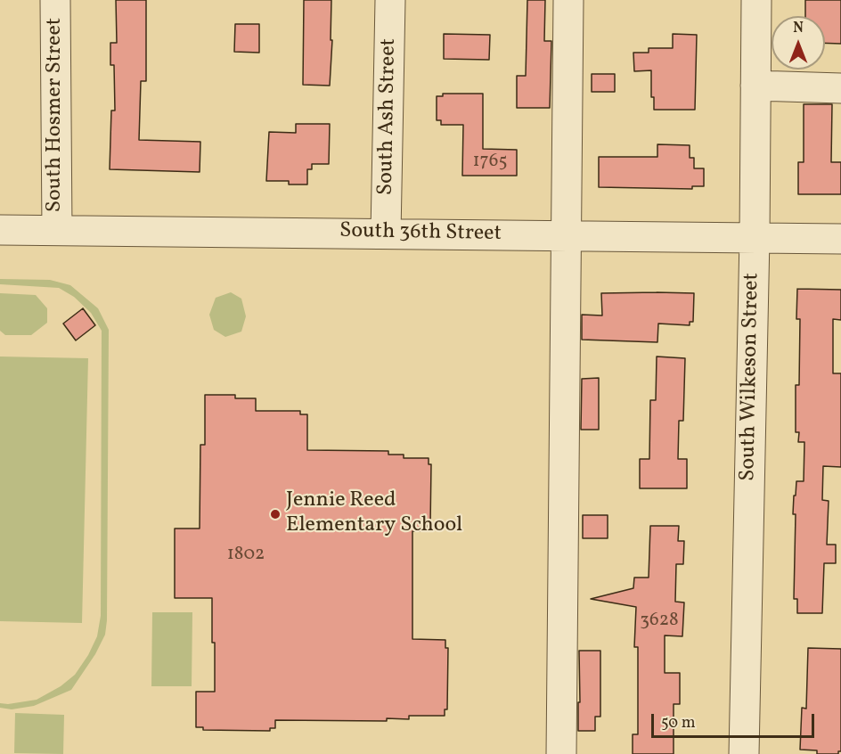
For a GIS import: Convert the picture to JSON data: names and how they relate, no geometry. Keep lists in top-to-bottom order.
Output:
{
  "streets": {
    "street": [
      "South Hosmer Street",
      "South Ash Street",
      "South 36th Street",
      "South Wilkeson Street"
    ]
  },
  "crossings": [
    ["South Hosmer Street", "South 36th Street"],
    ["South Ash Street", "South 36th Street"],
    ["South 36th Street", "South Wilkeson Street"]
  ],
  "places": ["Jennie Reed Elementary School"],
  "house_numbers": ["1765", "1802", "3628"],
  "scale_bar": "50 m",
  "north": "top"
}
